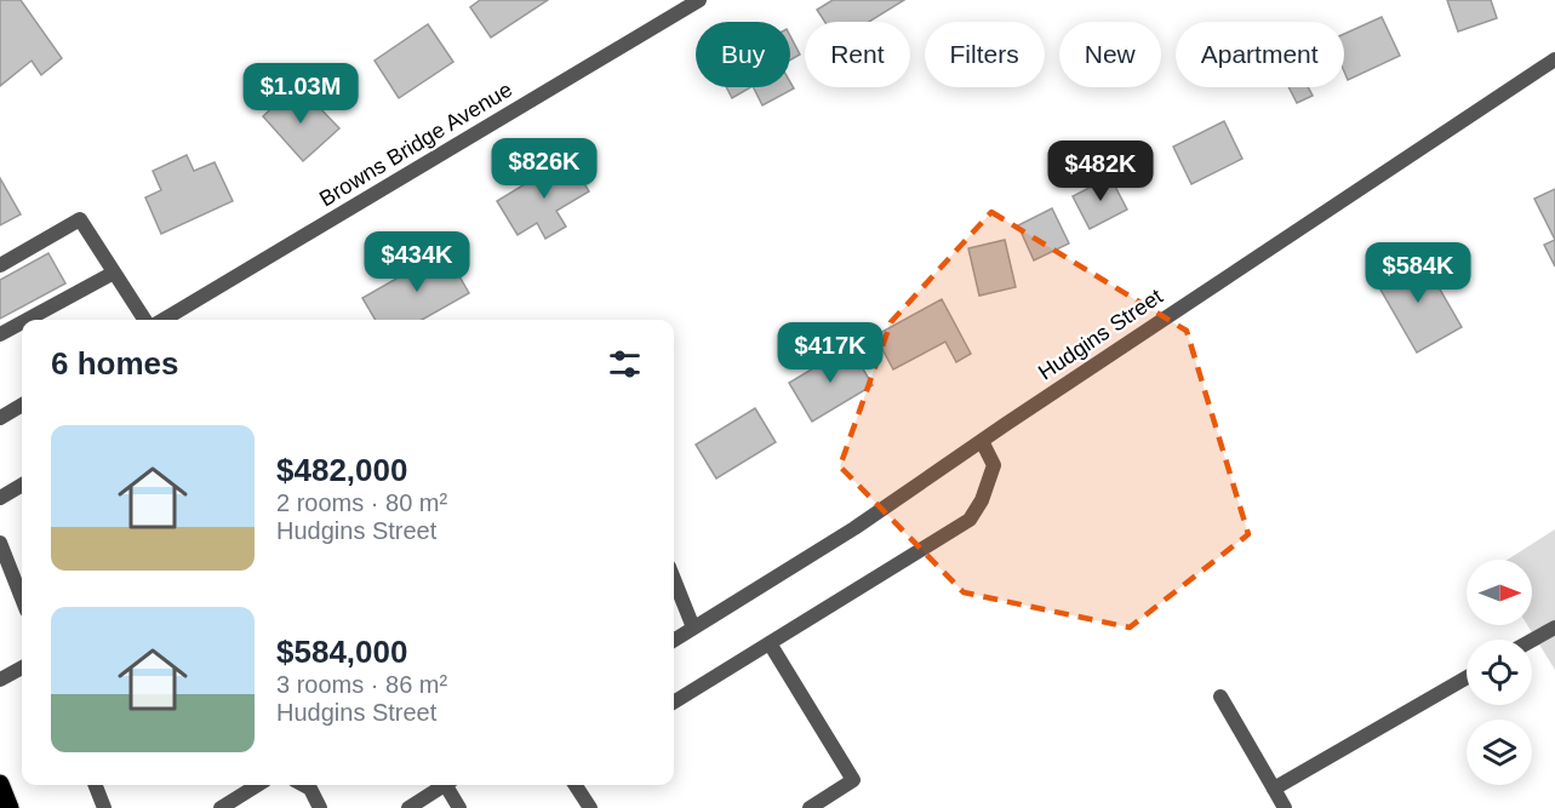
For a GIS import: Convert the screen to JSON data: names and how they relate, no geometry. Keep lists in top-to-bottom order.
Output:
{
  "streets": {
    "street": ["Browns Bridge Avenue", "Hudgins Street"]
  },
  "north": "right",
  "page": {
    "chip": [
      "Buy",
      "Rent",
      "Filters",
      "New",
      "Apartment"
    ],
    "price": [
      "$1.03M",
      "$826K",
      "$482K",
      "$434K",
      "$584K",
      "$417K"
    ],
    "heading": "6 homes",
    "list": [
      {
        "name": "$482,000",
        "note": "2 rooms · 80 m² · Hudgins Street"
      },
      {
        "name": "$584,000",
        "note": "3 rooms · 86 m² · Hudgins Street"
      }
    ]
  }
}
